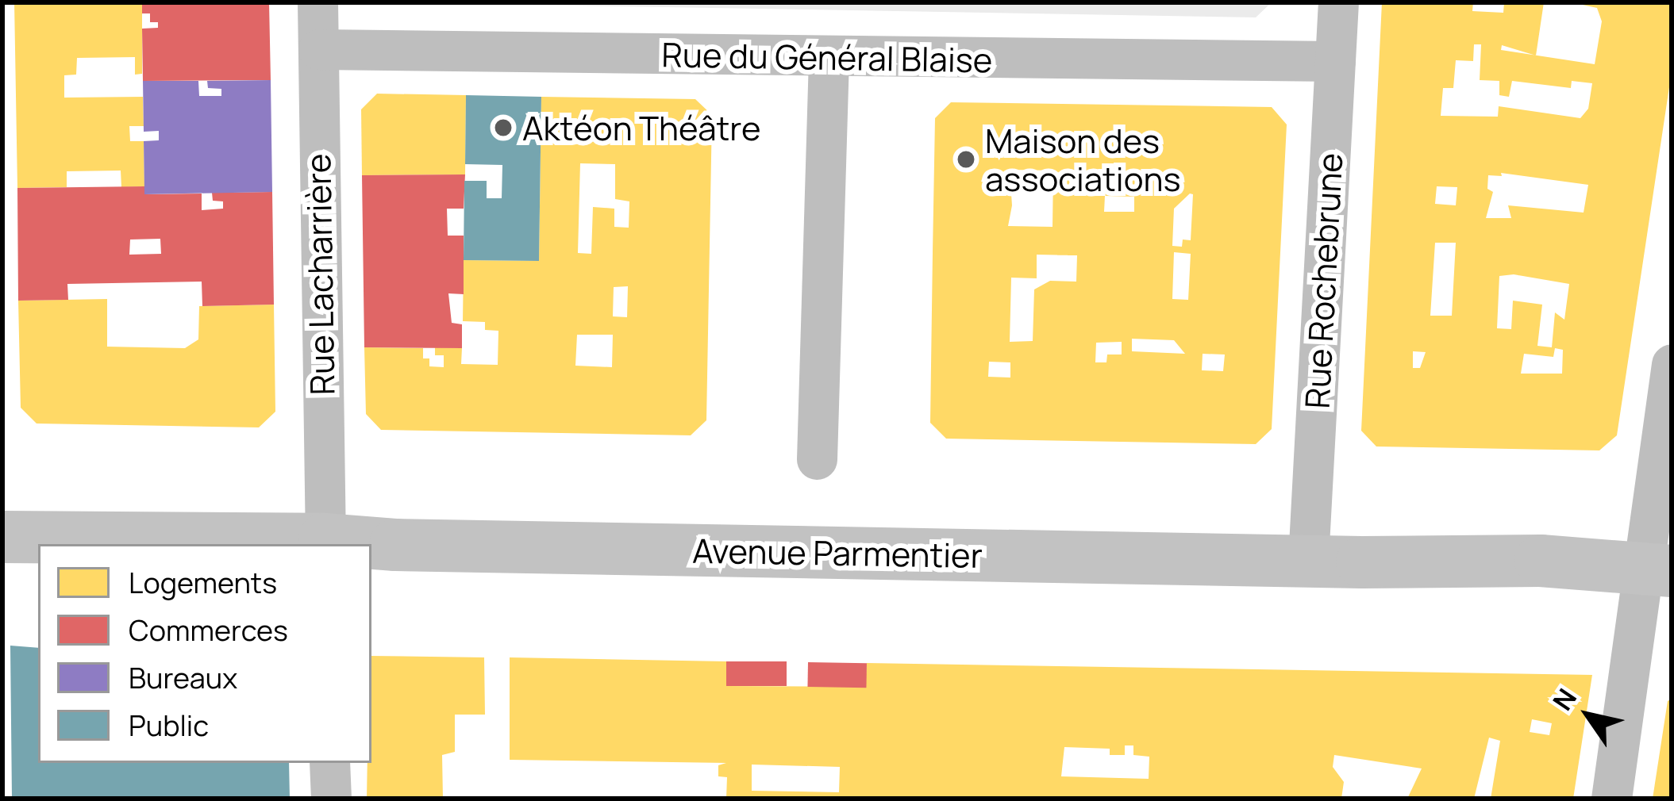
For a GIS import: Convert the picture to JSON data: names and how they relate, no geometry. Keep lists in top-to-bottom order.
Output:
{
  "streets": {
    "street": [
      "Rue du Général Blaise",
      "Rue Lacharrière",
      "Rue Rochebrune",
      "Avenue Parmentier"
    ]
  },
  "crossings": [
    ["Rue du Général Blaise", "Rue Lacharrière"],
    ["Rue du Général Blaise", "Rue Rochebrune"],
    ["Rue Lacharrière", "Avenue Parmentier"],
    ["Rue Rochebrune", "Avenue Parmentier"]
  ],
  "places": ["Aktéon Théâtre", "Maison des associations"],
  "legend": [
    "Logements",
    "Commerces",
    "Bureaux",
    "Public"
  ],
  "north": "top left"
}
